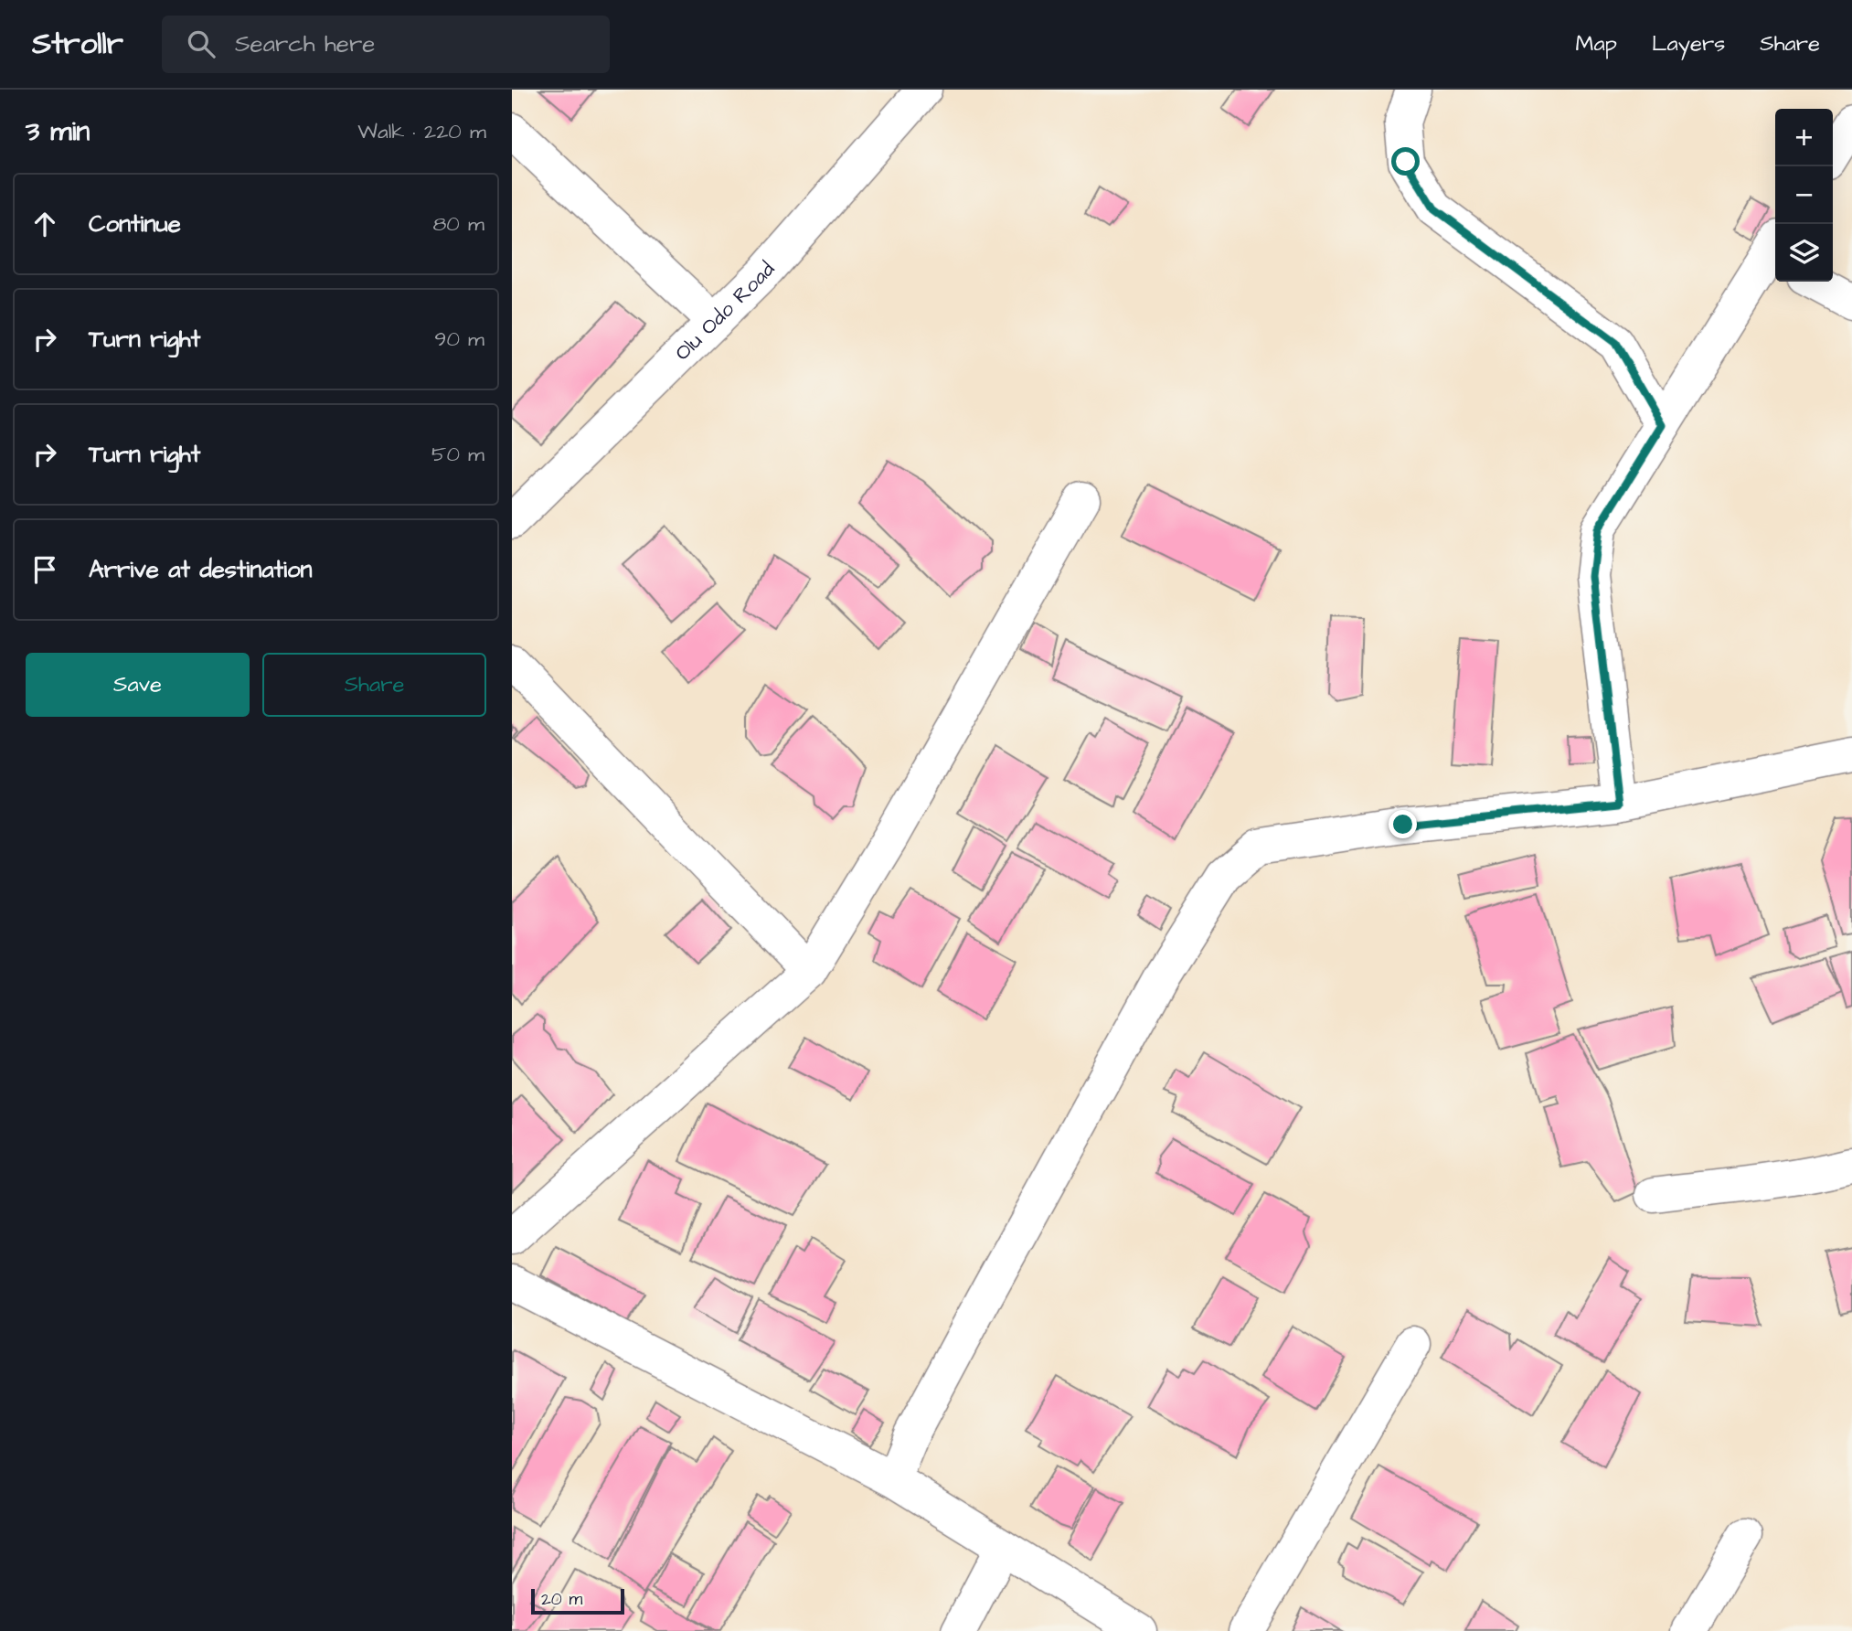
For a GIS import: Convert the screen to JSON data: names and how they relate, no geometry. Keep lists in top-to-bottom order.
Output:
{
  "streets": {
    "street": ["Olu Odo Road"]
  },
  "scale_bar": "20 m",
  "page": {
    "header": "Strollr",
    "search": "Search here",
    "nav": ["Map", "Layers", "Share"],
    "heading": ["3 min", "Walk · 220 m"],
    "map_buttons": ["+", "−"],
    "list": [
      ["Continue", "80 m"],
      ["Turn right", "90 m"],
      ["Turn right", "50 m"],
      "Arrive at destination"
    ],
    "buttons": ["Save", "Share"],
    "scale": "20 m"
  }
}
